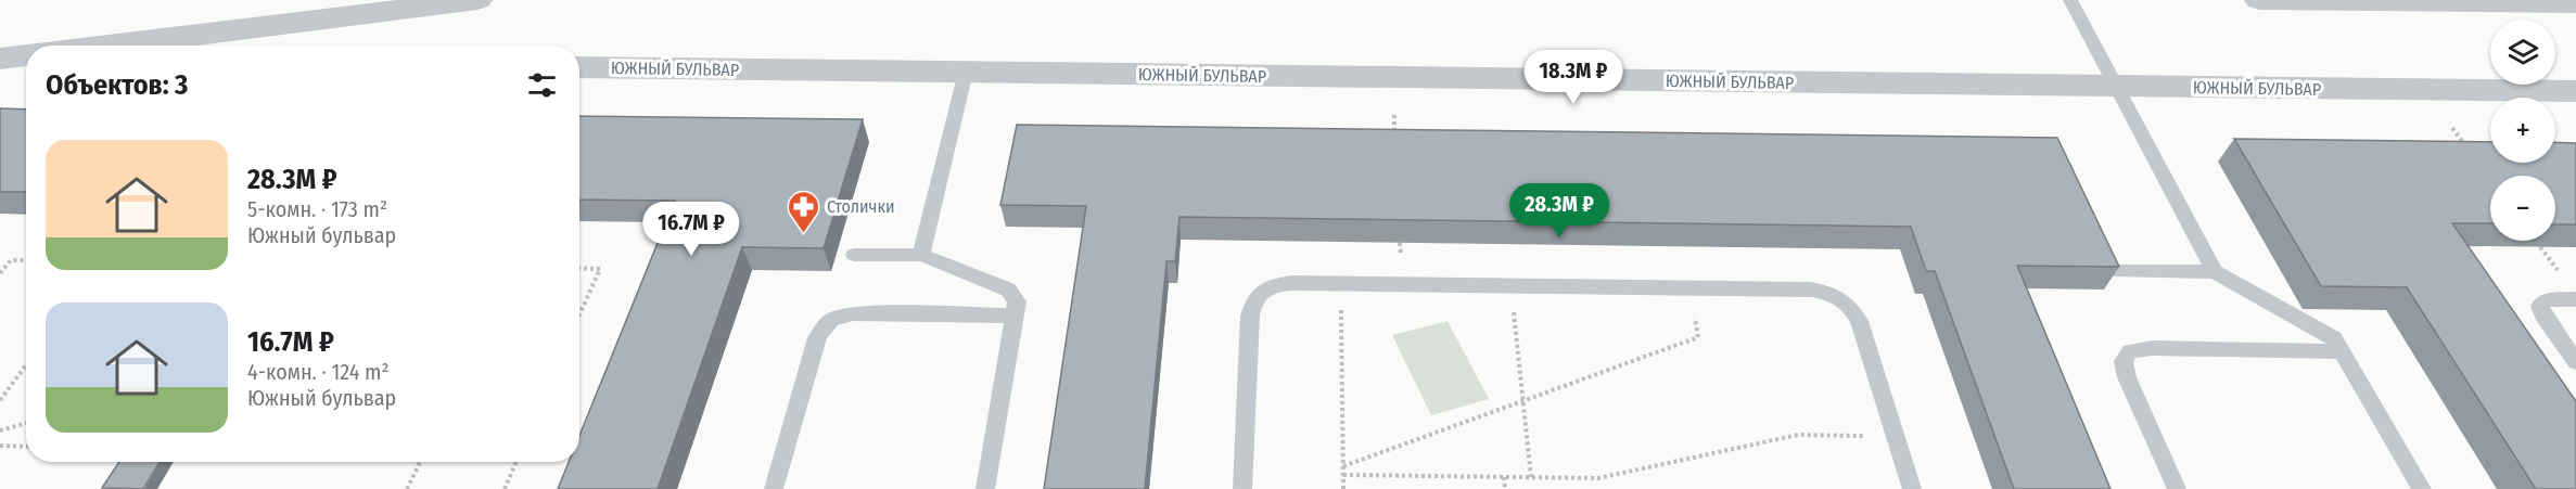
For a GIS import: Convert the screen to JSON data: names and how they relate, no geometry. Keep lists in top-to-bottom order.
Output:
{
  "streets": {
    "street": ["ЮЖНЫЙ БУЛЬВАР"]
  },
  "places": {
    "pharmacy": ["Столички"]
  },
  "page": {
    "map_buttons": ["+", "−"],
    "heading": "Объектов: 3",
    "price": ["18.3M ₽", "28.3M ₽", "16.7M ₽"],
    "list": [
      {
        "name": "28.3M ₽",
        "note": "5-комн. · 173 m² · Южный бульвар"
      },
      {
        "name": "16.7M ₽",
        "note": "4-комн. · 124 m² · Южный бульвар"
      }
    ]
  }
}
